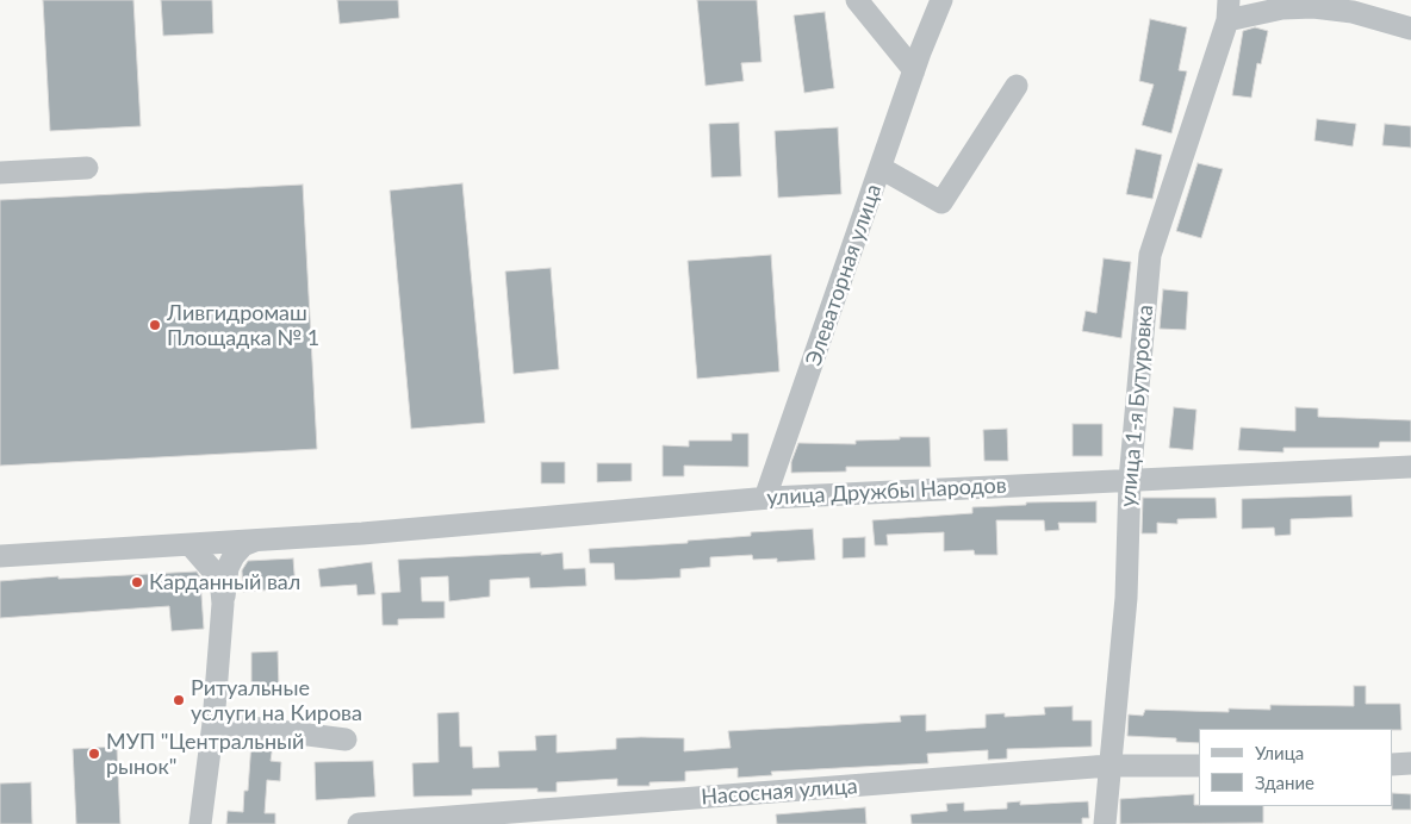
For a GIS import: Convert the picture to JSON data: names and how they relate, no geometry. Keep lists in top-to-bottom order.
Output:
{
  "streets": {
    "street": [
      "Элеваторная улица",
      "улица 1-я Бутуровка",
      "улица Дружбы Народов",
      "Насосная улица"
    ]
  },
  "crossings": [
    ["Элеваторная улица", "улица Дружбы Народов"],
    ["улица 1-я Бутуровка", "улица Дружбы Народов"],
    ["улица 1-я Бутуровка", "Насосная улица"]
  ],
  "places": [
    "Ливгидромаш Площадка № 1",
    "Карданный вал",
    "Ритуальные услуги на Кирова",
    "МУП \"Центральный рынок\""
  ],
  "legend": ["Улица", "Здание"]
}
